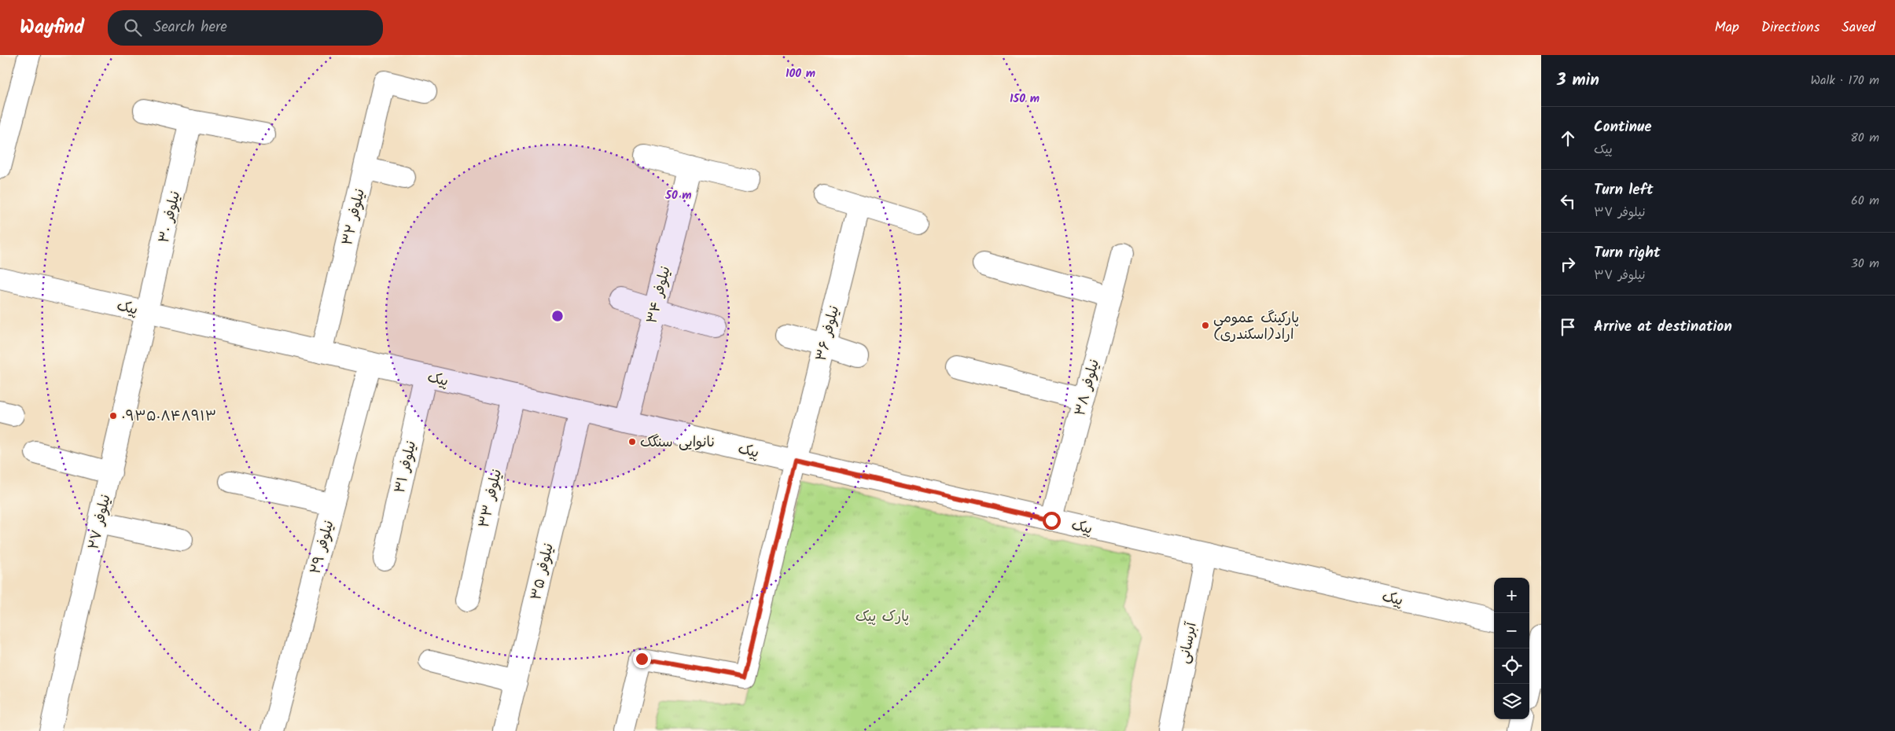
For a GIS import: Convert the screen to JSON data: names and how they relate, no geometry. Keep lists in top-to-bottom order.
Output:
{
  "streets": {
    "street": [
      "نیلوفر ۳۰",
      "نیلوفر ۳۲",
      "نیلوفر ۳۴",
      "پیک",
      "نیلوفر ۳۶",
      "نیلوفر ۳۸",
      "نیلوفر ۳۱",
      "نیلوفر ۳۳",
      "نیلوفر ۲۷",
      "نیلوفر ۲۹",
      "نیلوفر ۳۵",
      "آبرسانی"
    ]
  },
  "crossings": [
    ["نیلوفر ۳۰", "پیک"],
    ["نیلوفر ۳۰", "نیلوفر ۲۷"],
    ["نیلوفر ۳۲", "پیک"],
    ["نیلوفر ۳۴", "پیک"],
    ["پیک", "نیلوفر ۳۶"],
    ["پیک", "نیلوفر ۳۸"],
    ["پیک", "نیلوفر ۳۱"],
    ["پیک", "نیلوفر ۳۳"],
    ["پیک", "نیلوفر ۲۷"],
    ["پیک", "نیلوفر ۲۹"],
    ["پیک", "نیلوفر ۳۵"],
    ["پیک", "آبرسانی"]
  ],
  "parks": ["پارک پیک"],
  "places": ["پارکینگ عمومی اراد(اسکندری)", "۰۹۳۵۰۸۴۸۹۱۳", "نانوایی سنگک"],
  "page": {
    "header": "Wayfind",
    "search": "Search here",
    "nav": ["Map", "Directions", "Saved"],
    "heading": ["3 min", "Walk · 170 m"],
    "list": [
      ["Continue", "پیک", "80 m"],
      ["Turn left", "نیلوفر ۳۷", "60 m"],
      ["Turn right", "نیلوفر ۳۷", "30 m"],
      "Arrive at destination"
    ],
    "map_buttons": ["+", "−"]
  },
  "rings": ["100 m", "150 m", "50 m"]
}
